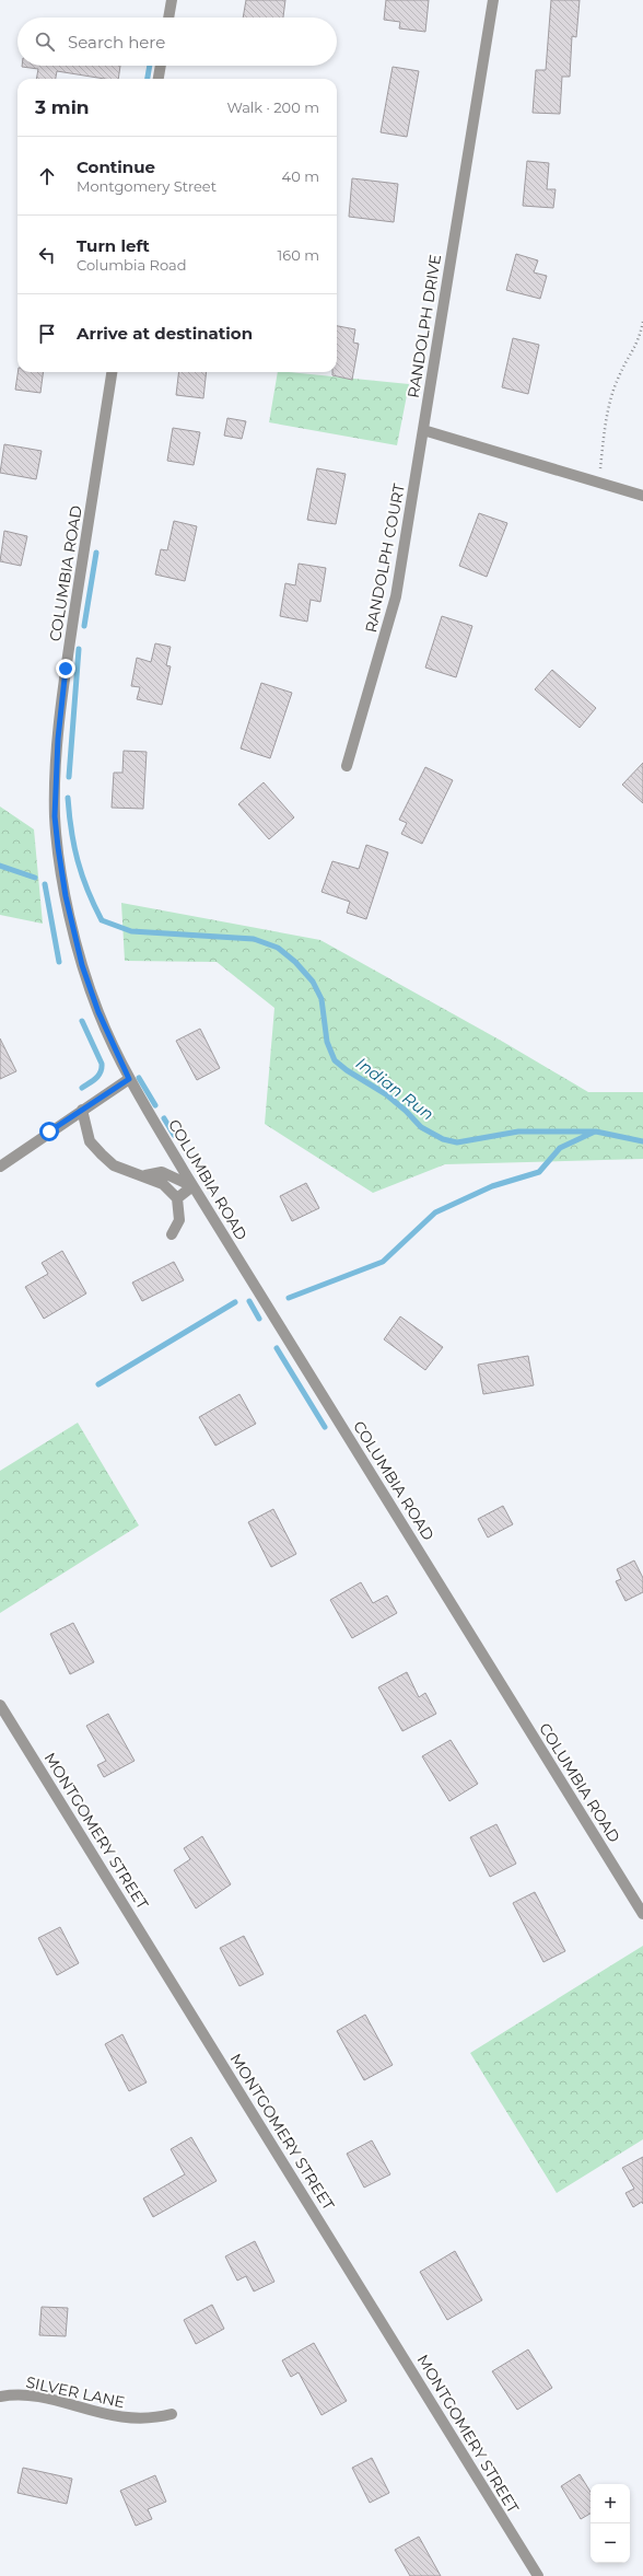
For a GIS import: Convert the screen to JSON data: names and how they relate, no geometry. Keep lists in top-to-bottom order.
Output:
{
  "streets": {
    "street": [
      "RANDOLPH DRIVE",
      "RANDOLPH COURT",
      "COLUMBIA ROAD",
      "MONTGOMERY STREET",
      "SILVER LANE"
    ]
  },
  "crossings": [
    ["RANDOLPH DRIVE", "RANDOLPH COURT"]
  ],
  "water": ["Indian Run"],
  "page": {
    "search": "Search here",
    "heading": ["3 min", "Walk · 200 m"],
    "list": [
      ["Continue", "Montgomery Street", "40 m"],
      ["Turn left", "Columbia Road", "160 m"],
      "Arrive at destination"
    ],
    "map_buttons": ["+", "−"]
  }
}
